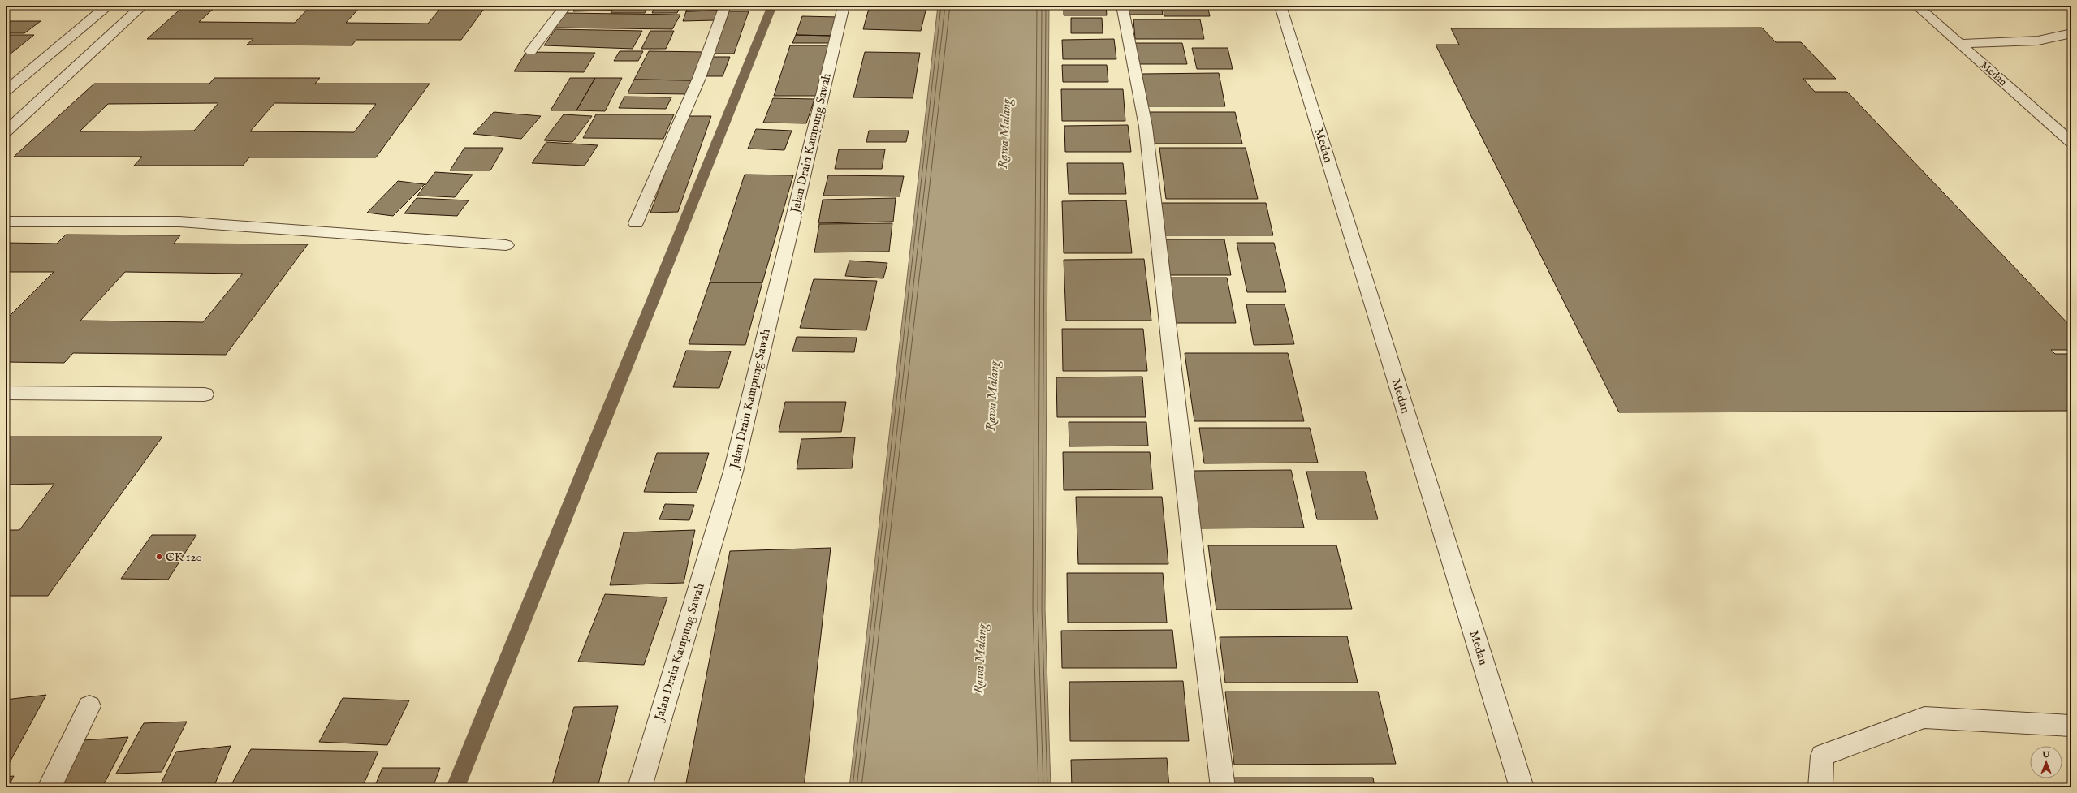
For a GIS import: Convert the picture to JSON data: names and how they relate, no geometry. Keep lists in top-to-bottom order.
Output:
{
  "streets": {
    "street": ["Medan", "Jalan Drain Kampung Sawah"]
  },
  "water": ["Rawa Malang"],
  "places": ["CK 120"],
  "north": "top"
}
